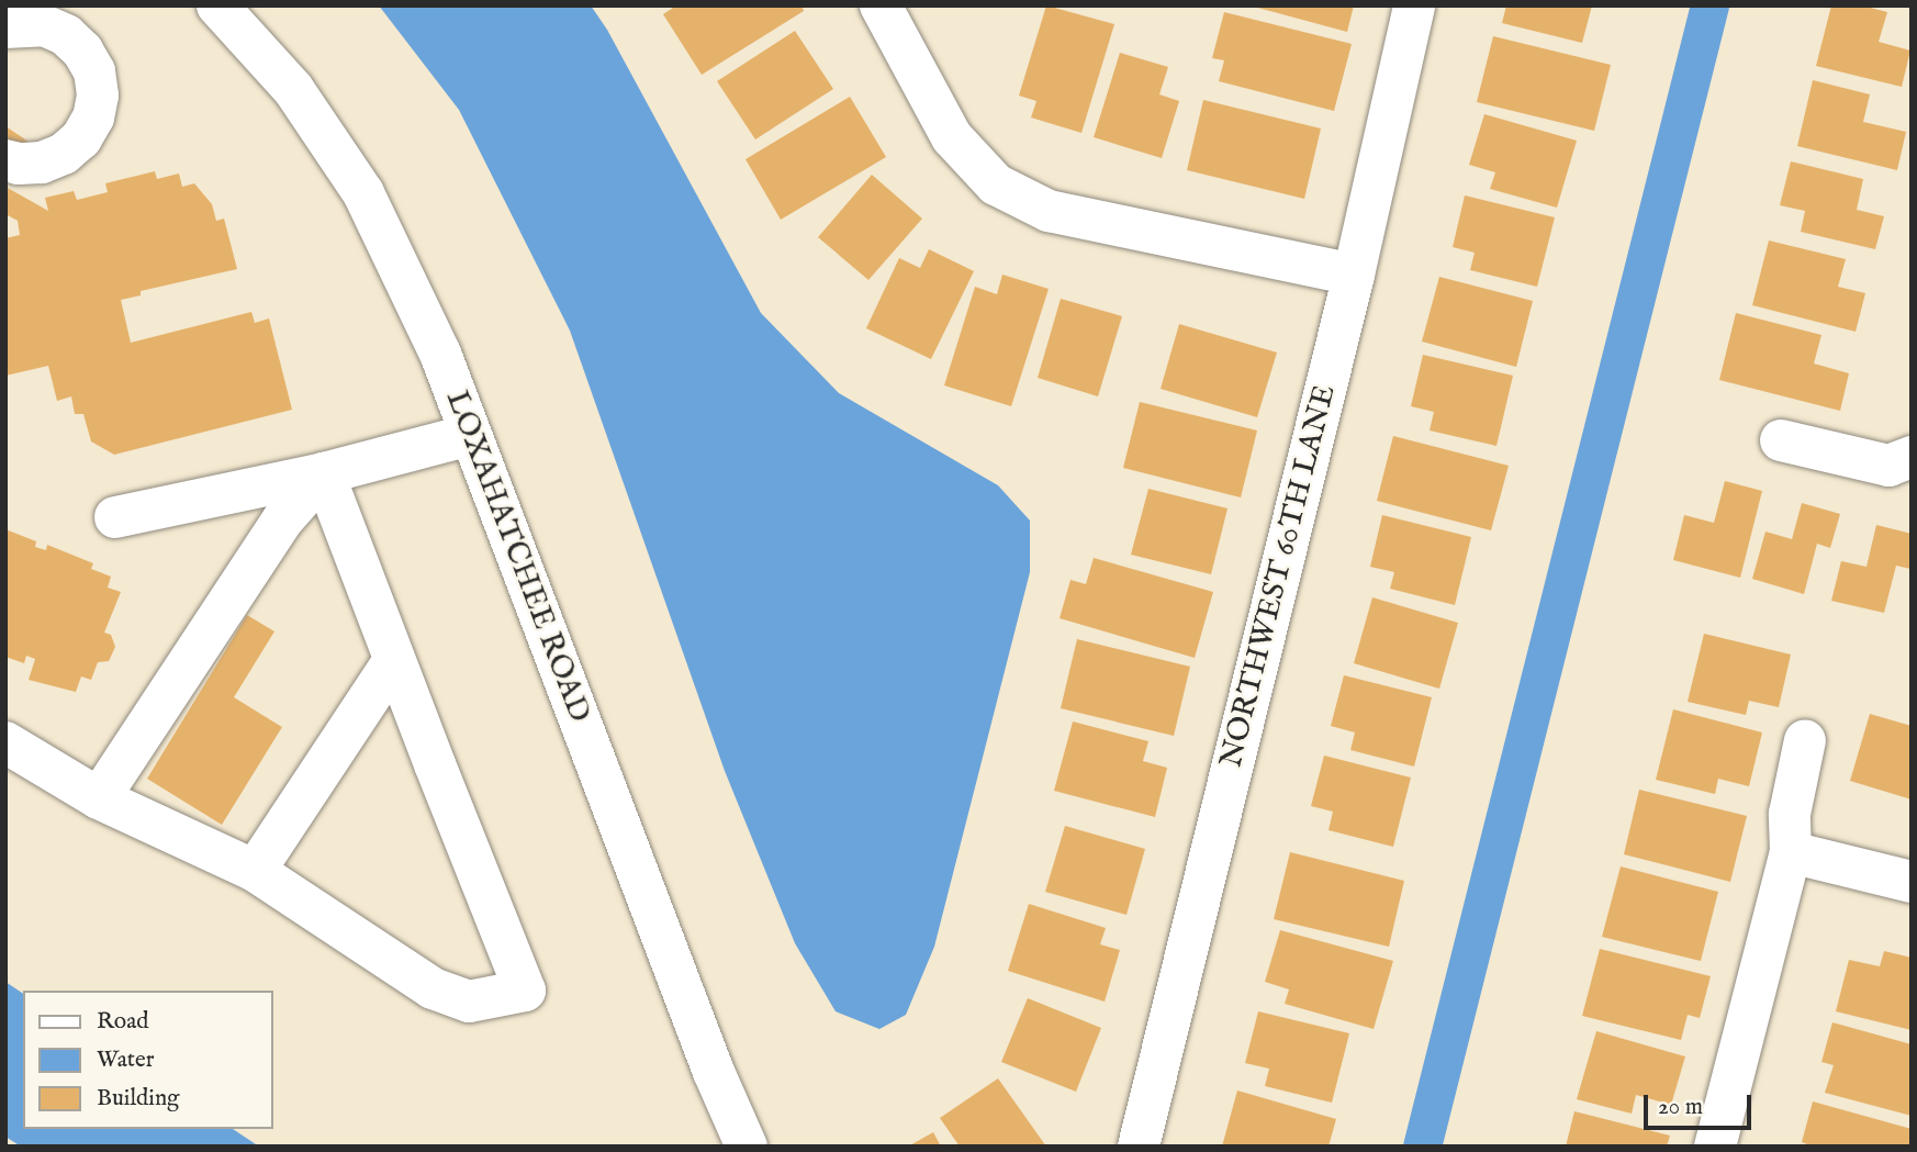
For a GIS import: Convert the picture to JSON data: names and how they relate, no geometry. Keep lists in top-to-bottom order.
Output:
{
  "streets": {
    "street": ["LOXAHATCHEE ROAD", "NORTHWEST 60TH LANE"]
  },
  "legend": ["Road", "Water", "Building"],
  "scale_bar": "20 m"
}
